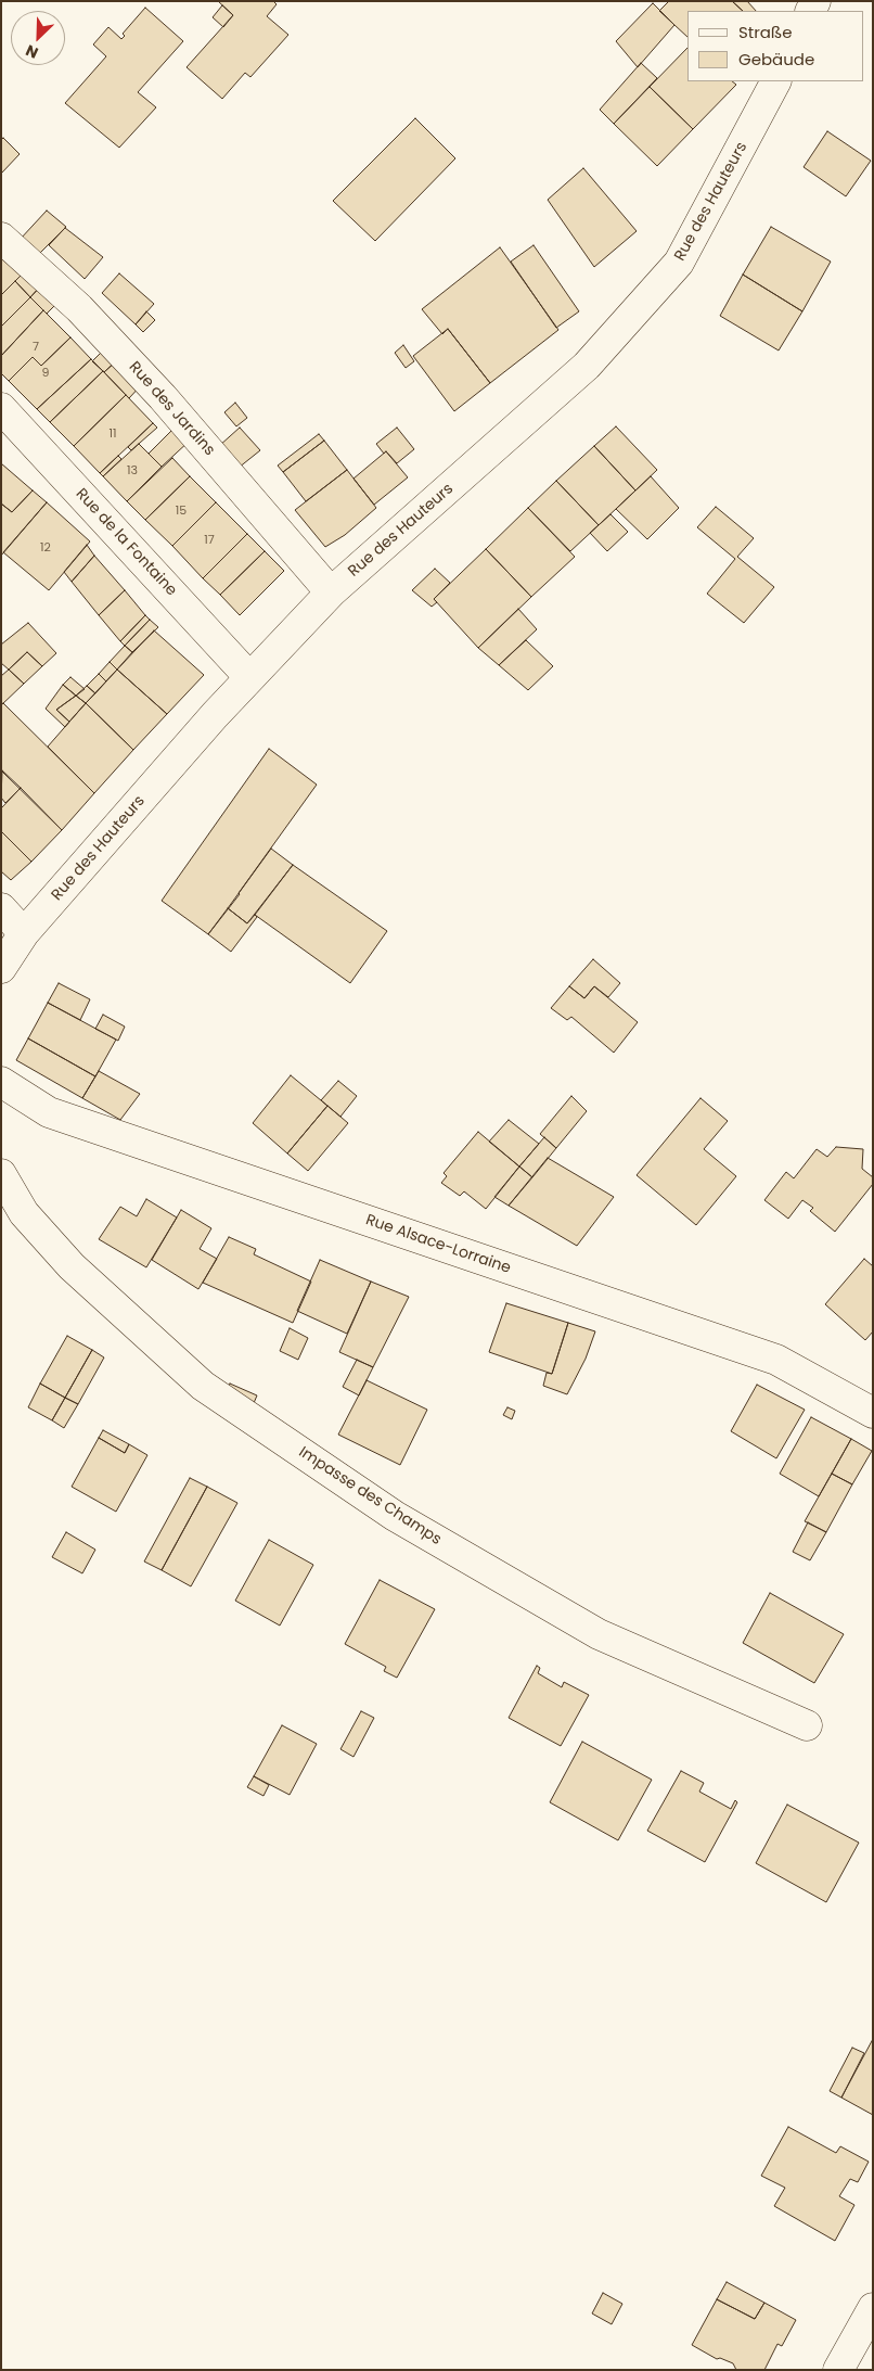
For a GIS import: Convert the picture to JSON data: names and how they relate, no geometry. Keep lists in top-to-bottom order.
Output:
{
  "streets": {
    "street": [
      "Rue des Hauteurs",
      "Rue des Jardins",
      "Rue de la Fontaine",
      "Rue Alsace-Lorraine",
      "Impasse des Champs"
    ]
  },
  "crossings": [
    ["Rue des Hauteurs", "Rue des Jardins"],
    ["Rue des Hauteurs", "Rue de la Fontaine"]
  ],
  "house_numbers": [
    "7",
    "9",
    "11",
    "13",
    "15",
    "17",
    "12"
  ],
  "legend": ["Straße", "Gebäude"],
  "north": "bottom left"
}
